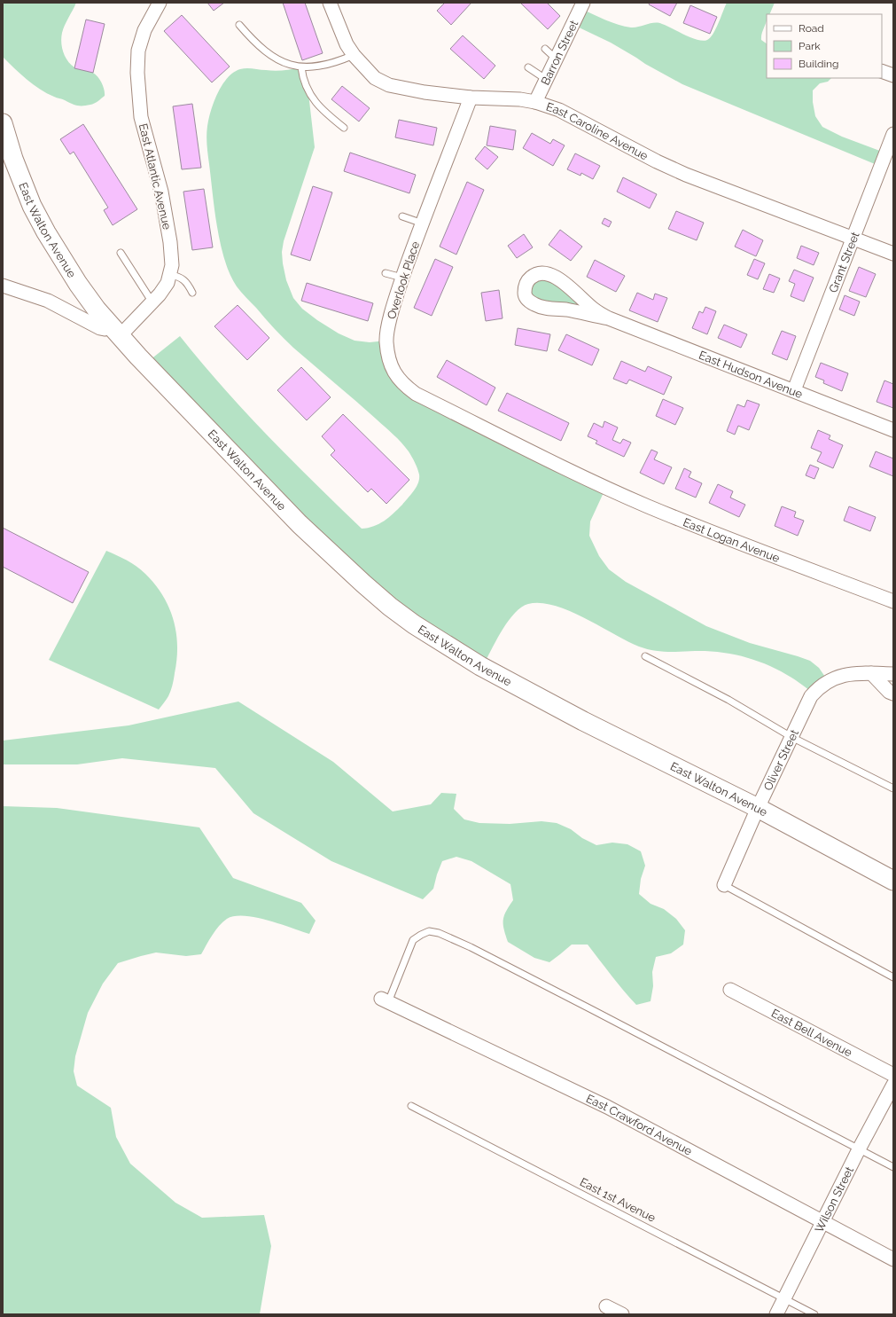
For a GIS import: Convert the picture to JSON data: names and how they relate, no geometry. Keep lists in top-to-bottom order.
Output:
{
  "streets": {
    "main road": ["East Walton Avenue"],
    "street": [
      "Barron Street",
      "East Caroline Avenue",
      "East Atlantic Avenue",
      "Grant Street",
      "Overlook Place",
      "East Hudson Avenue",
      "East Logan Avenue",
      "Oliver Street",
      "East Bell Avenue",
      "East Crawford Avenue",
      "Wilson Street"
    ],
    "lane": ["East 1st Avenue"]
  },
  "crossings": [
    ["Barron Street", "East Caroline Avenue"],
    ["East Caroline Avenue", "Grant Street"],
    ["East Caroline Avenue", "Overlook Place"],
    ["East Atlantic Avenue", "East Walton Avenue"],
    ["East Walton Avenue", "Oliver Street"],
    ["Grant Street", "East Hudson Avenue"],
    ["Overlook Place", "East Logan Avenue"],
    ["East Crawford Avenue", "Wilson Street"],
    ["Wilson Street", "East 1st Avenue"]
  ],
  "legend": ["Road", "Park", "Building"]
}
